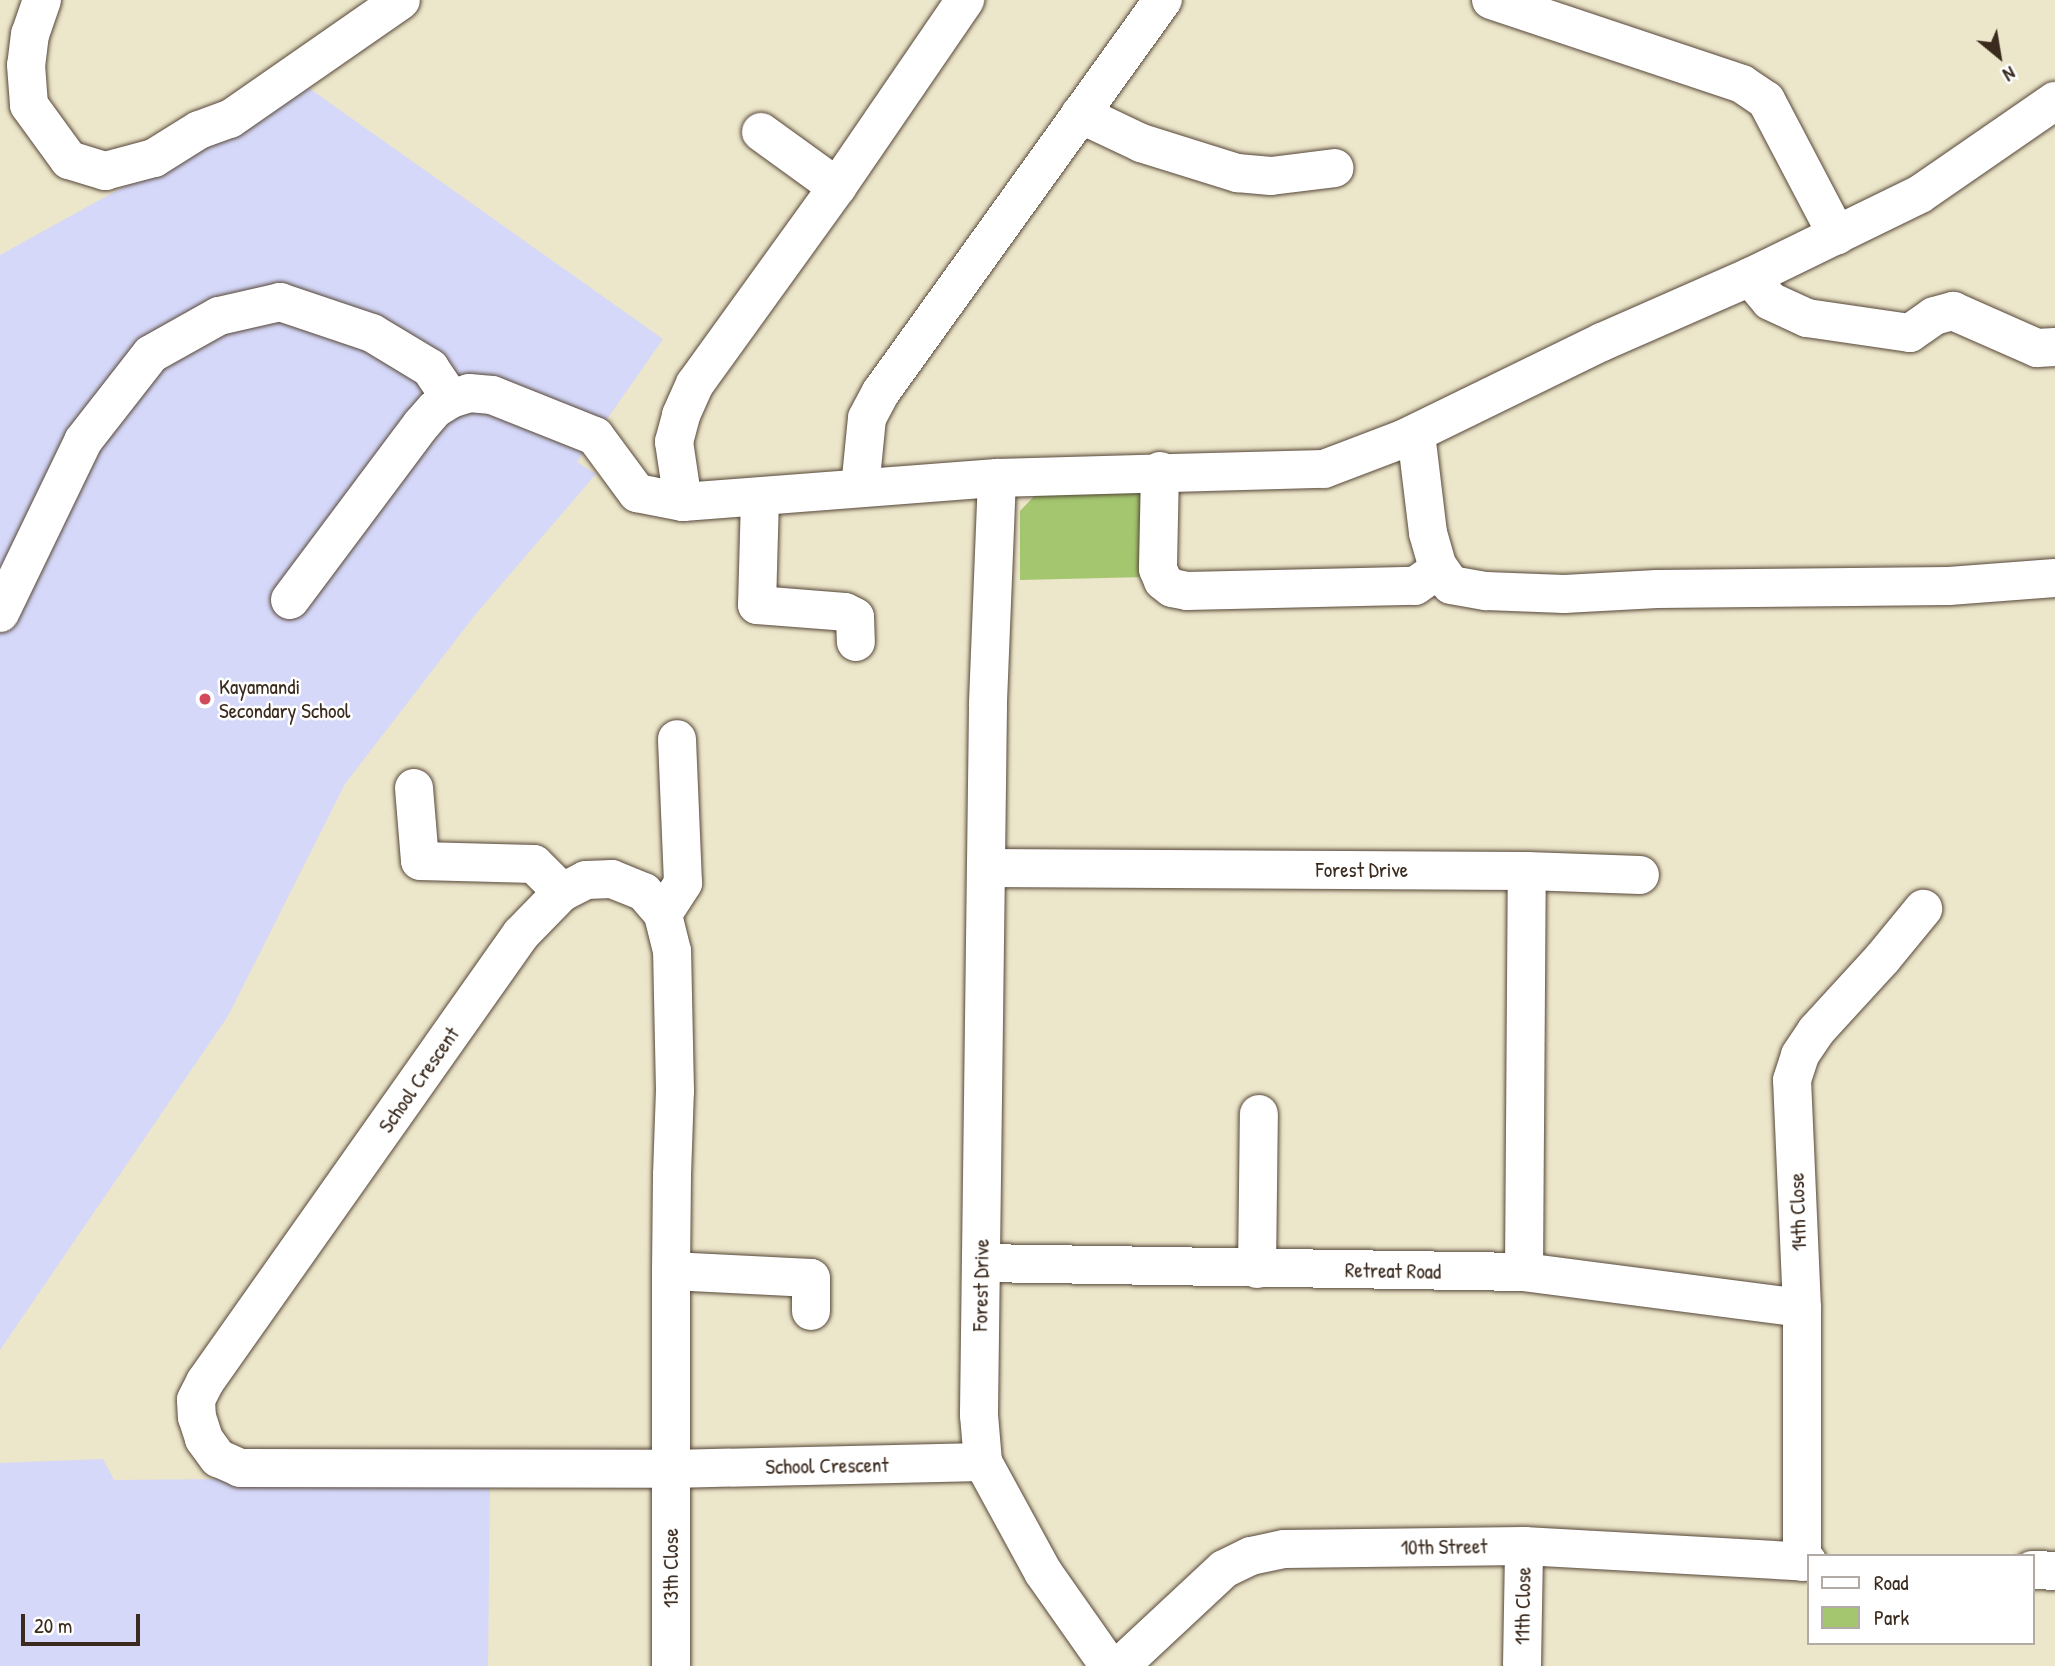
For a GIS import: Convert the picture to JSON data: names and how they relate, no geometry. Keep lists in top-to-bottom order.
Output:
{
  "streets": {
    "street": [
      "Forest Drive",
      "School Crescent",
      "14th Close",
      "Retreat Road",
      "10th Street",
      "13th Close",
      "11th Close"
    ]
  },
  "crossings": [
    ["Forest Drive", "School Crescent"],
    ["Forest Drive", "Retreat Road"],
    ["School Crescent", "13th Close"],
    ["14th Close", "Retreat Road"],
    ["14th Close", "10th Street"],
    ["10th Street", "11th Close"]
  ],
  "places": ["Kayamandi Secondary School"],
  "legend": ["Road", "Park"],
  "scale_bar": "20 m",
  "north": "bottom right"
}
